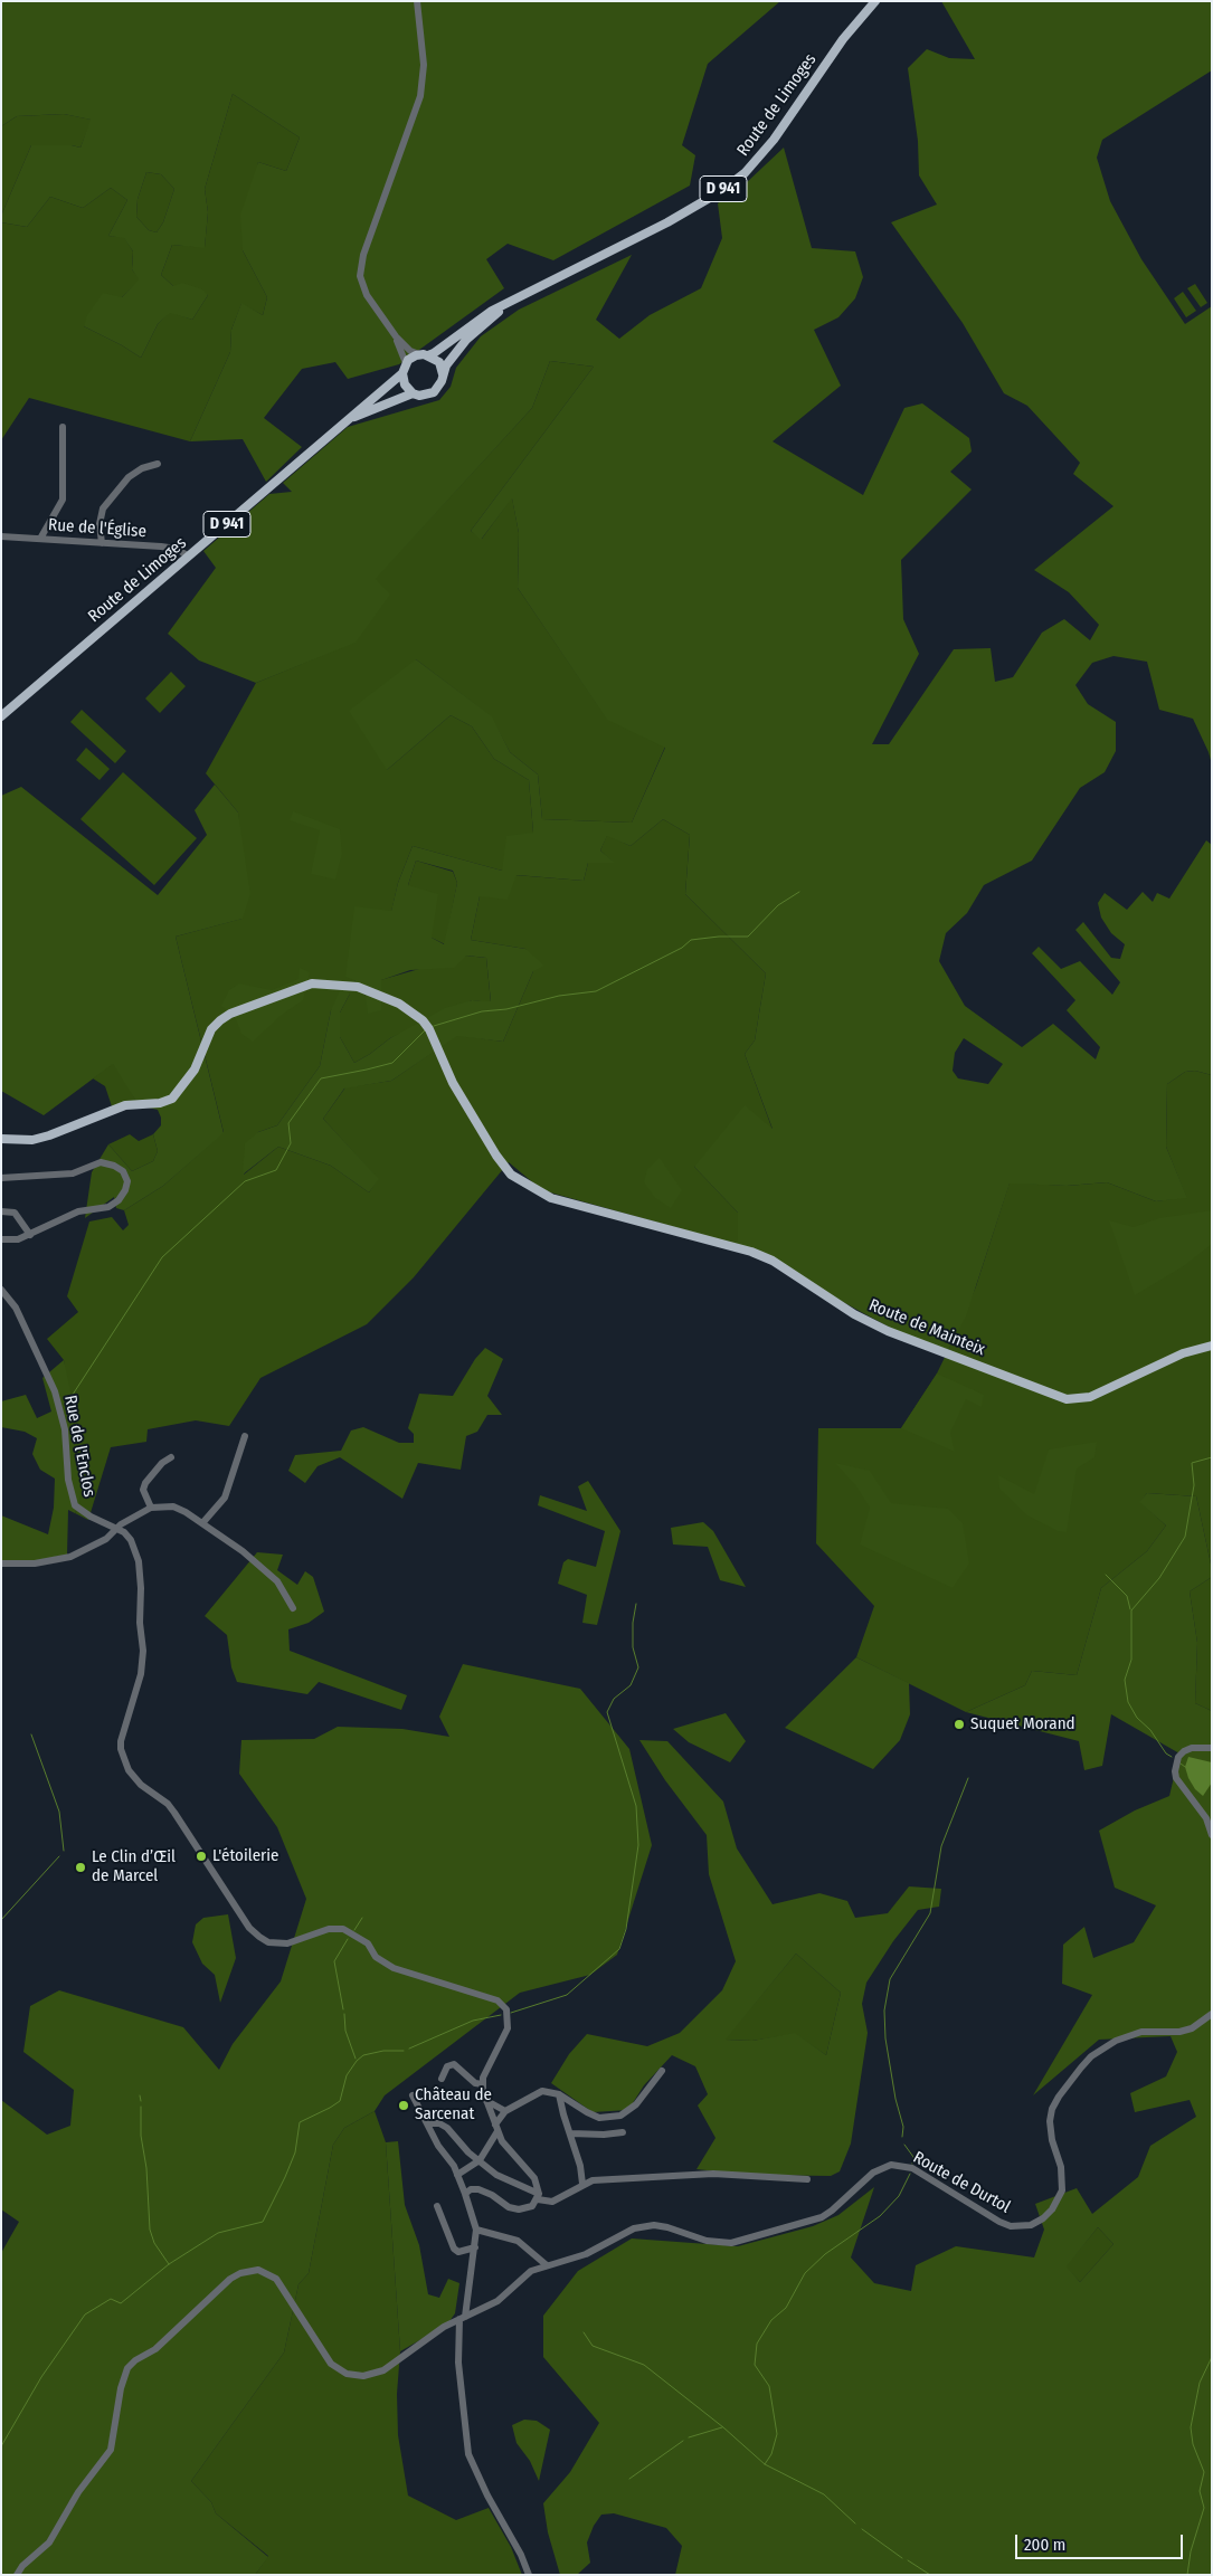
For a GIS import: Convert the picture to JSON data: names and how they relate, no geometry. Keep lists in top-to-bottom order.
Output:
{
  "streets": {
    "main road": ["Route de Limoges", "D 941", "Route de Mainteix"],
    "street": ["Rue de l'Église", "Rue de l'Enclos", "Route de Durtol"]
  },
  "crossings": [
    ["Route de Limoges", "Rue de l'Église"]
  ],
  "places": [
    "Suquet Morand",
    "L'étoilerie",
    "Le Clin d’Œil de Marcel",
    "Château de Sarcenat"
  ],
  "scale_bar": "200 m"
}
